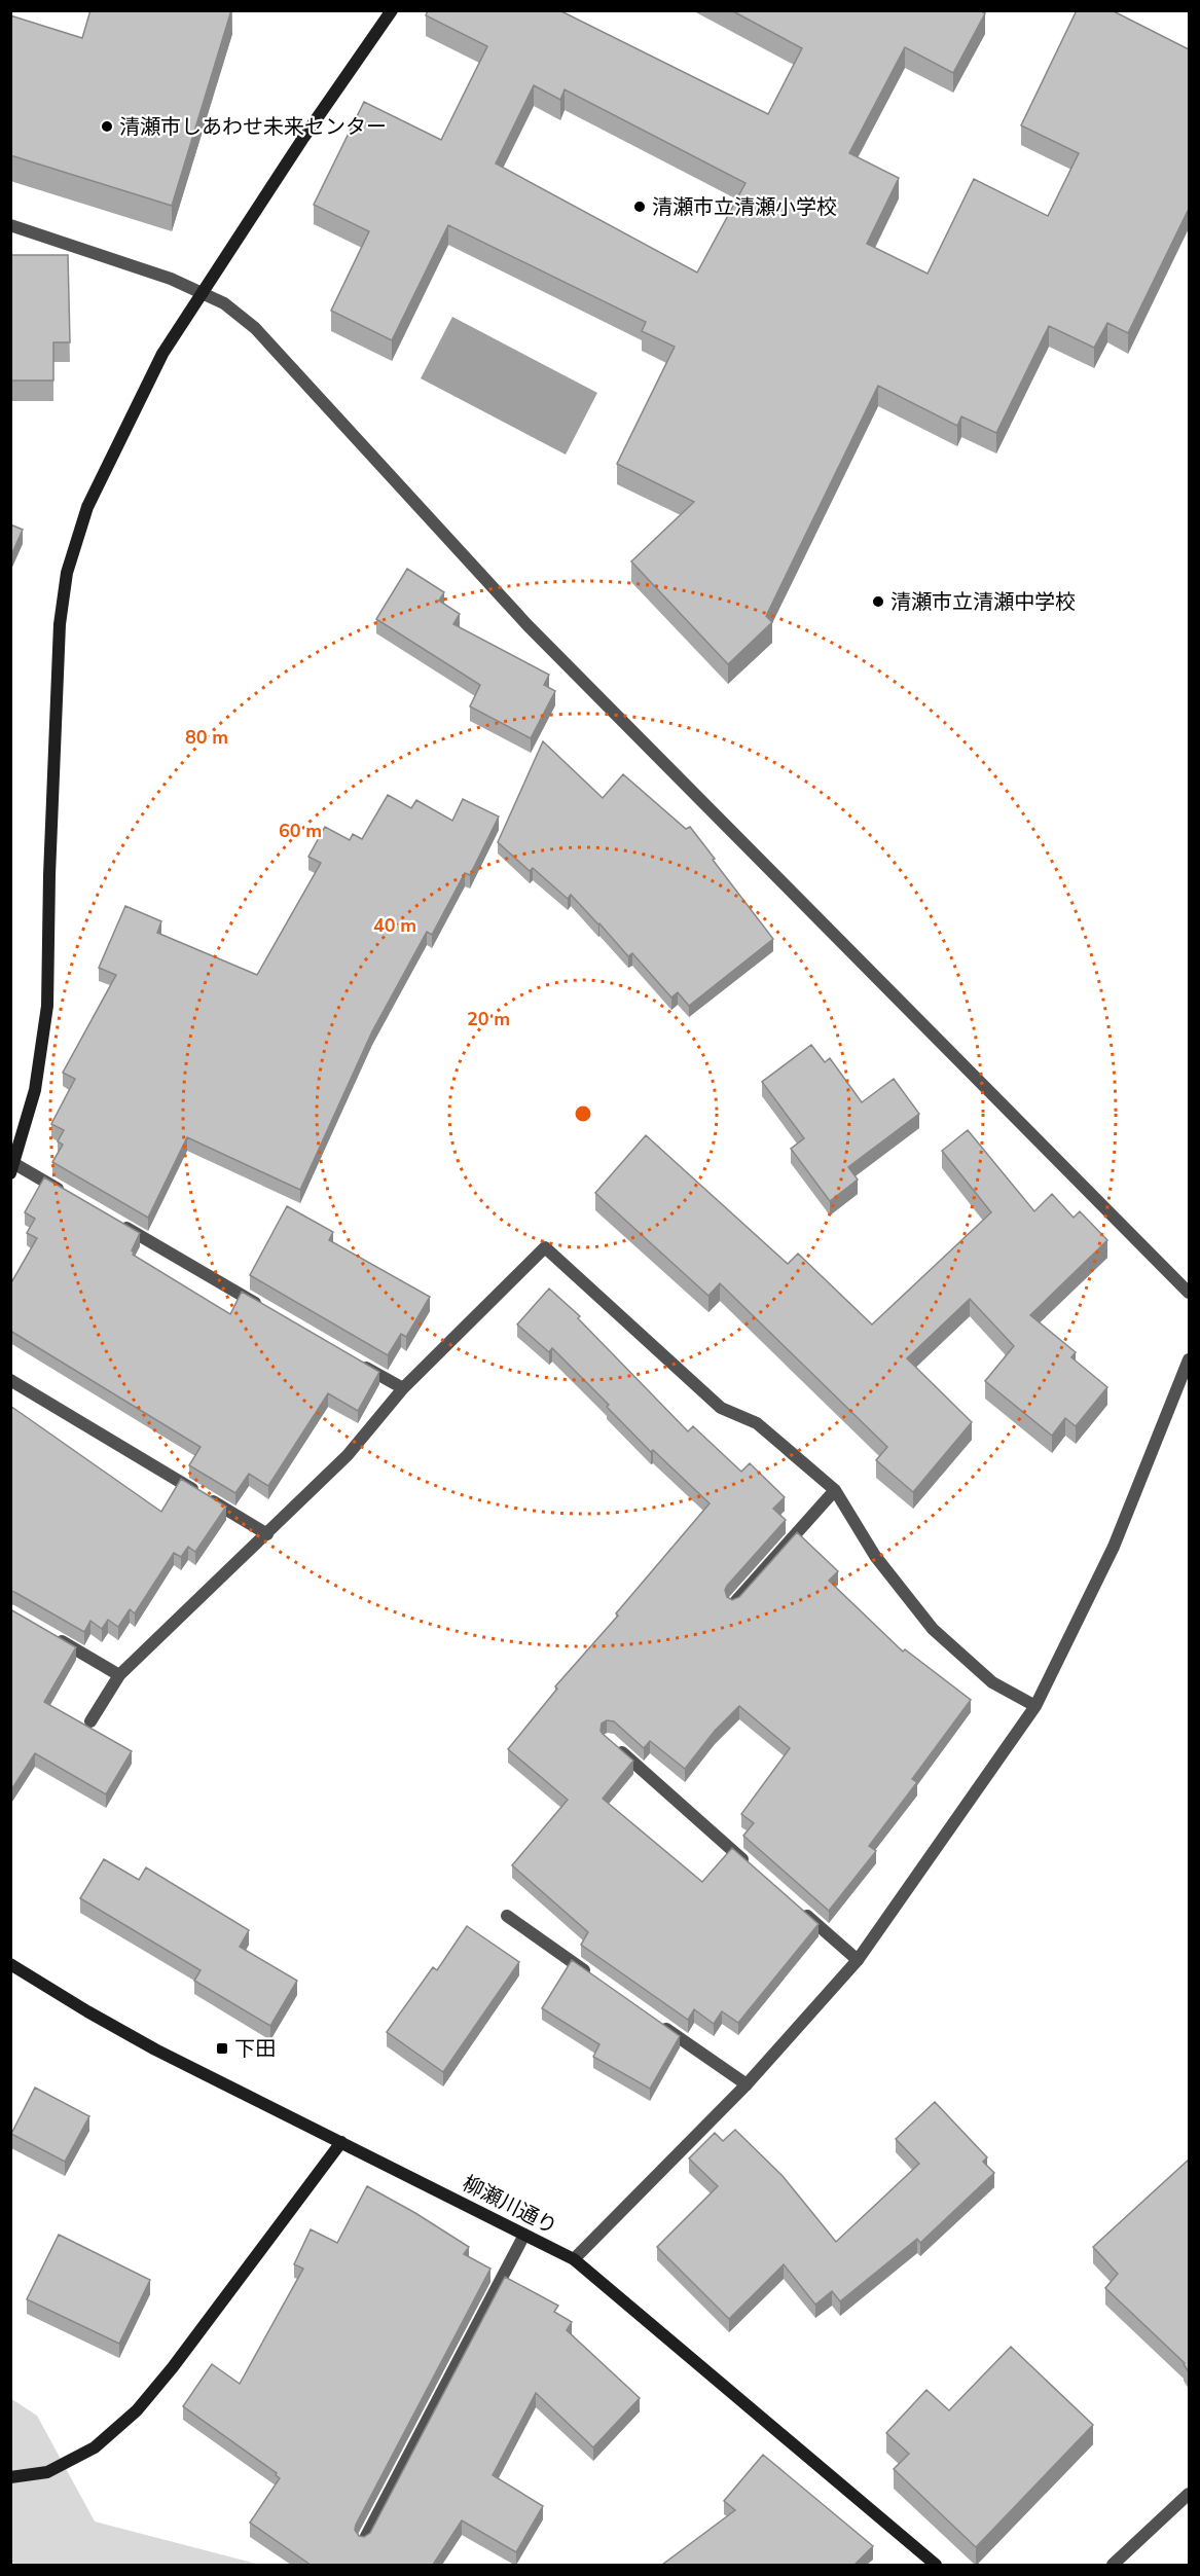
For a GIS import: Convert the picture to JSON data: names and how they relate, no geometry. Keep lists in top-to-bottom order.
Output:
{
  "streets": {
    "street": ["柳瀬川通り"]
  },
  "places": {
    "other": ["清瀬市しあわせ未来センター", "清瀬市立清瀬小学校", "清瀬市立清瀬中学校"],
    "transit": ["下田"]
  },
  "rings": [
    "80 m",
    "60 m",
    "40 m",
    "20 m"
  ]
}
